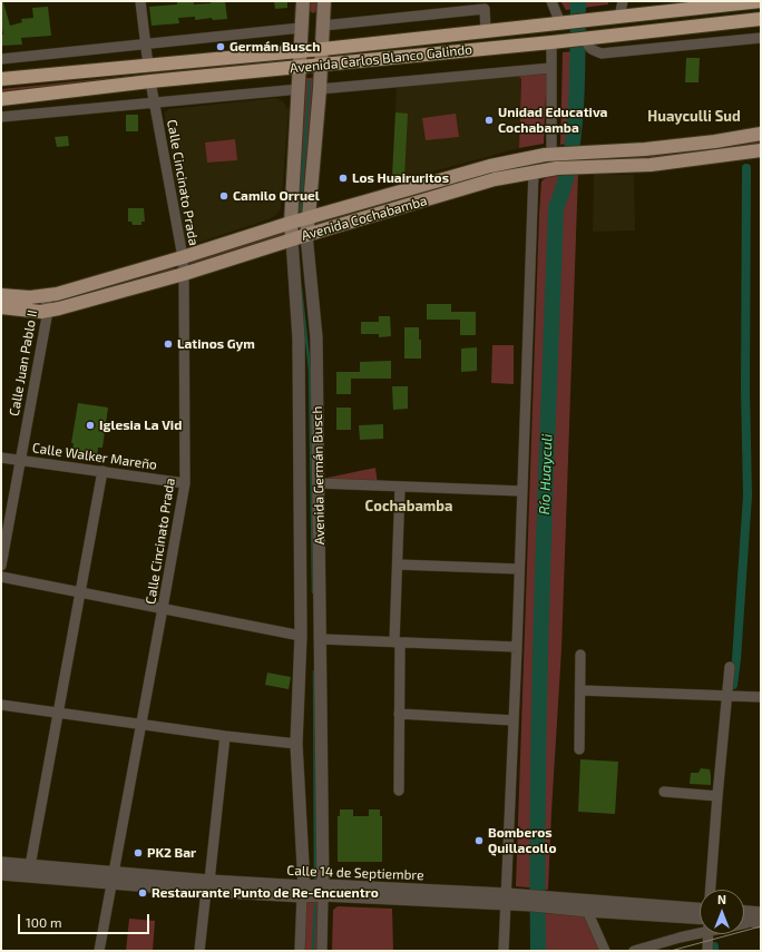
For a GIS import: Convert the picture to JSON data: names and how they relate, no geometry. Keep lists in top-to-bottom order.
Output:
{
  "streets": {
    "highway": ["Avenida Carlos Blanco Galindo"],
    "main road": ["Avenida Cochabamba", "Avenida Germán Busch"],
    "street": [
      "Calle Cincinato Prada",
      "Calle Juan Pablo II",
      "Calle Walker Mareño",
      "Calle 14 de Septiembre"
    ]
  },
  "crossings": [
    ["Avenida Carlos Blanco Galindo", "Calle Cincinato Prada"],
    ["Avenida Carlos Blanco Galindo", "Avenida Germán Busch"],
    ["Calle Cincinato Prada", "Avenida Cochabamba"],
    ["Calle Cincinato Prada", "Calle Walker Mareño"],
    ["Calle Cincinato Prada", "Calle 14 de Septiembre"],
    ["Avenida Cochabamba", "Calle Juan Pablo II"],
    ["Avenida Cochabamba", "Avenida Germán Busch"],
    ["Calle Juan Pablo II", "Calle Walker Mareño"],
    ["Avenida Germán Busch", "Calle 14 de Septiembre"]
  ],
  "districts": ["Huayculli Sud", "Cochabamba"],
  "water": ["Río Huayculi"],
  "places": [
    "Germán Busch",
    "Unidad Educativa Cochabamba",
    "Los Huairuritos",
    "Camilo Orruel",
    "Latinos Gym",
    "Iglesia La Vid",
    "Bomberos Quillacollo",
    "PK2 Bar",
    "Restaurante Punto de Re-Encuentro"
  ],
  "scale_bar": "100 m",
  "north": "top"
}
